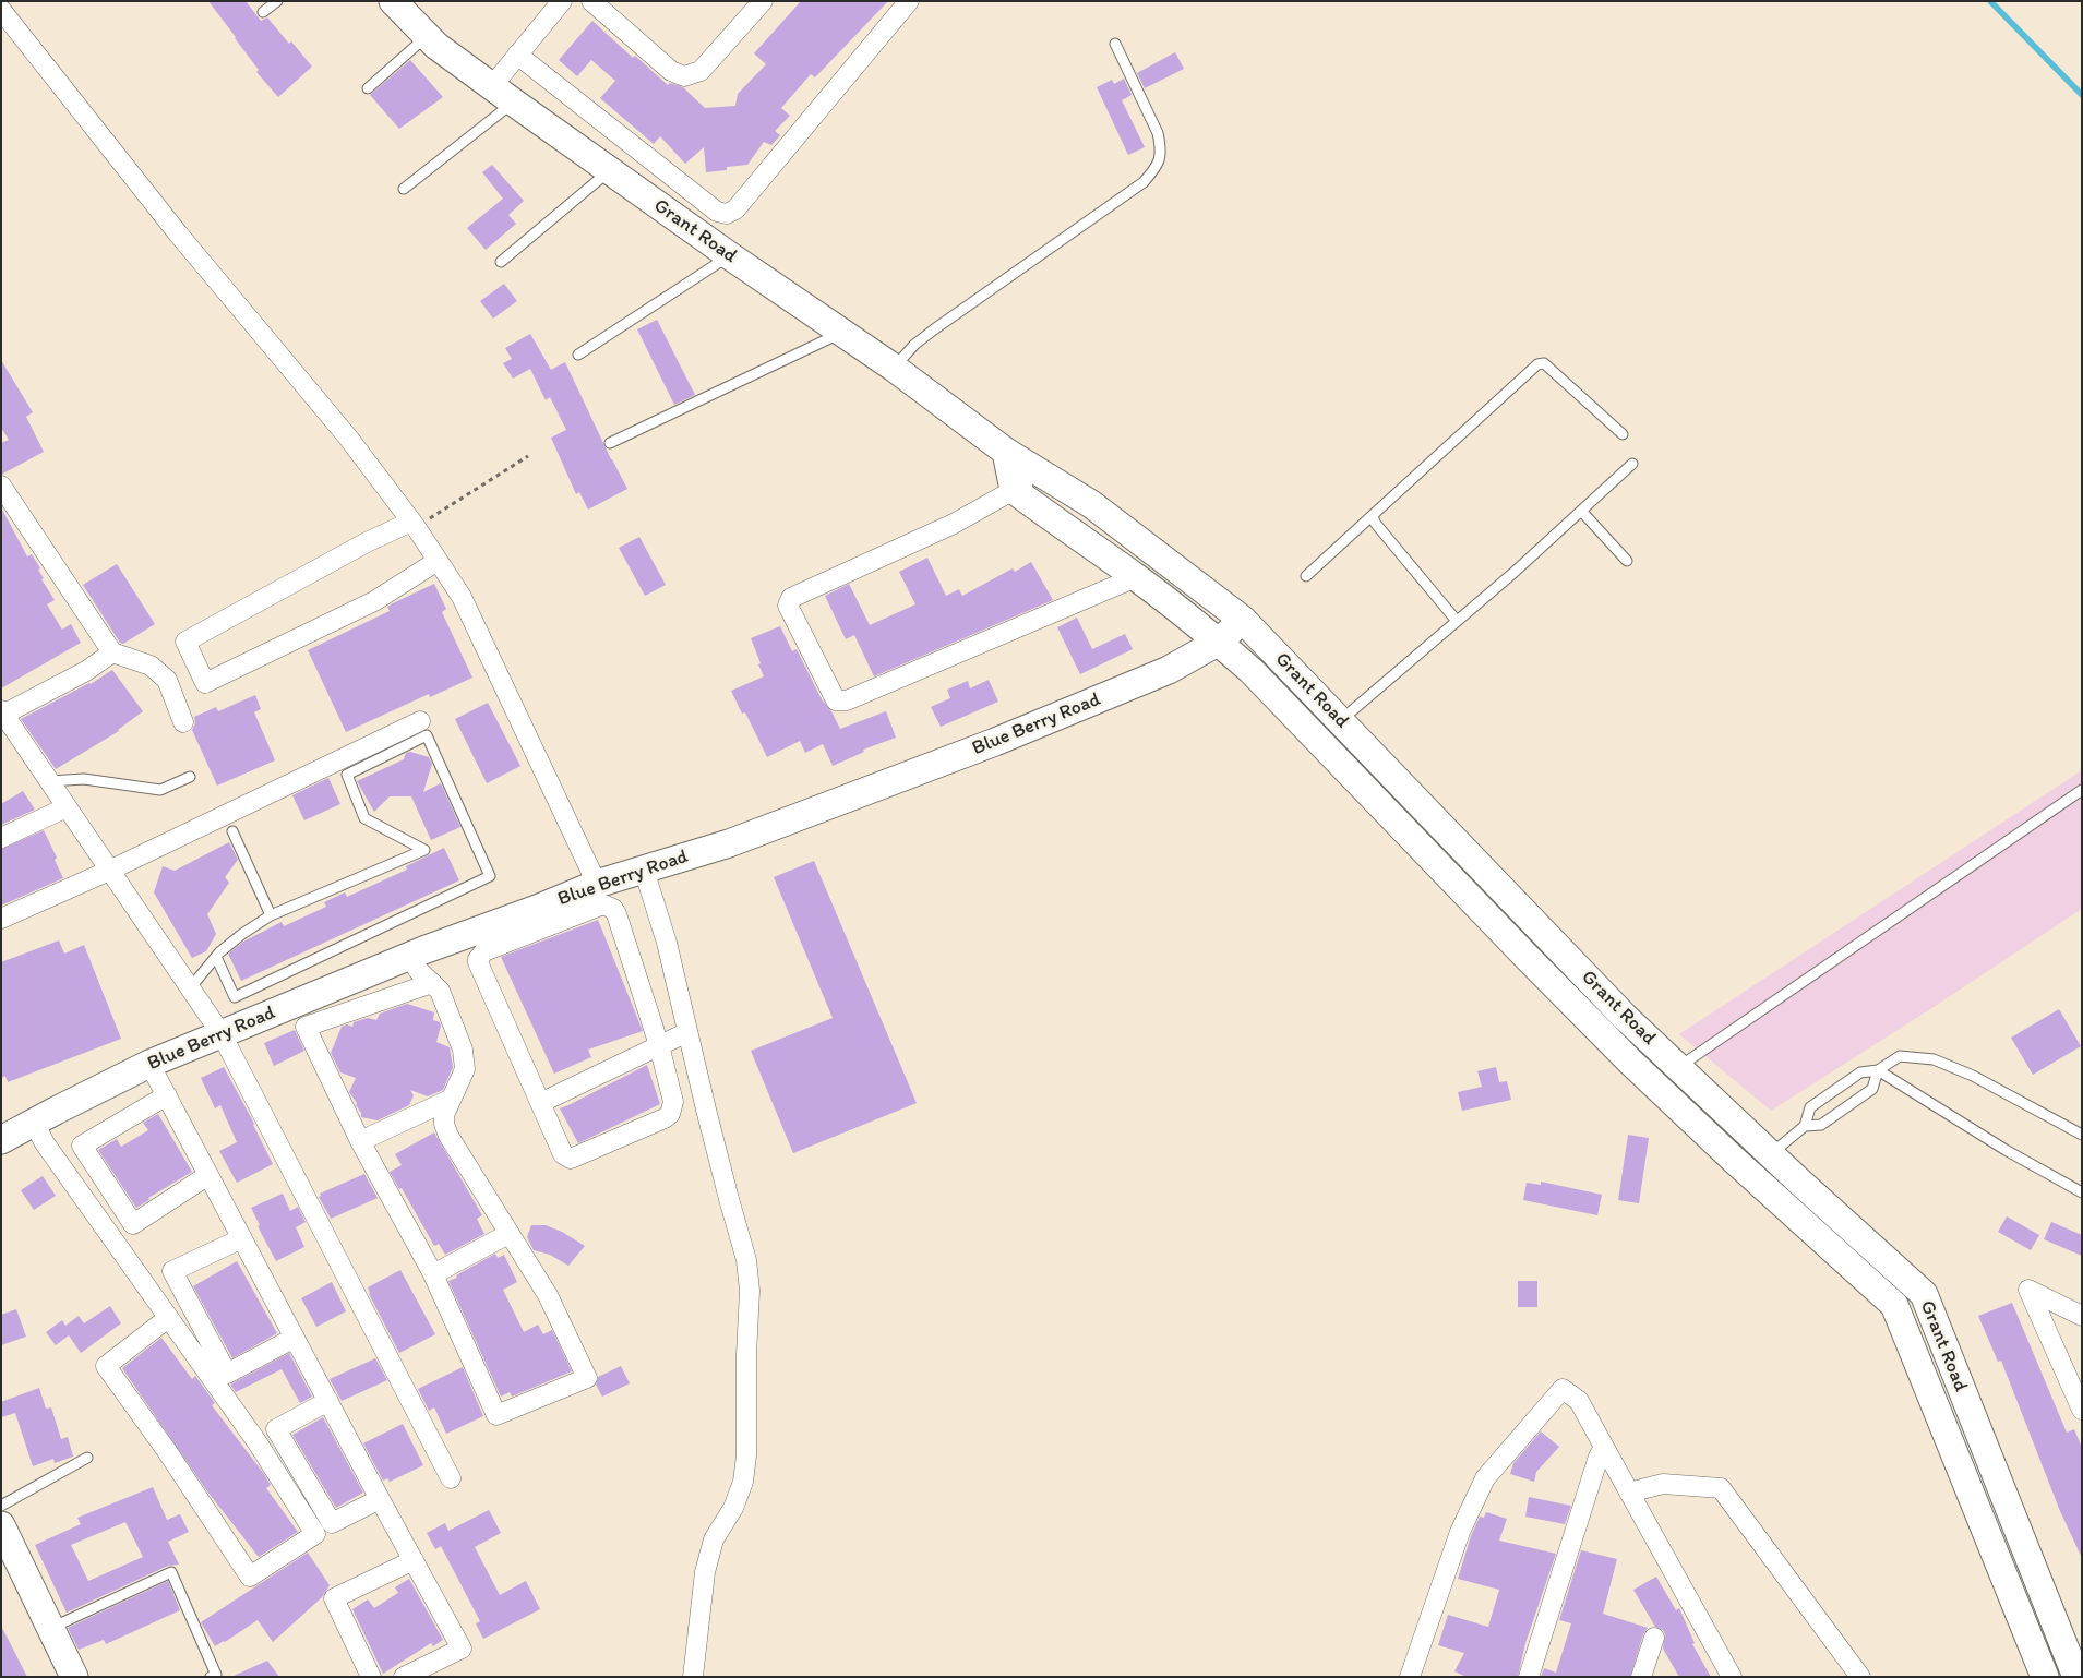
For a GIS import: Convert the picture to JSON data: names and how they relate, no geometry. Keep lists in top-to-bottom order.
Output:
{
  "streets": {
    "main road": ["Grant Road", "Blue Berry Road"]
  },
  "crossings": [
    ["Grant Road", "Blue Berry Road"]
  ]
}
